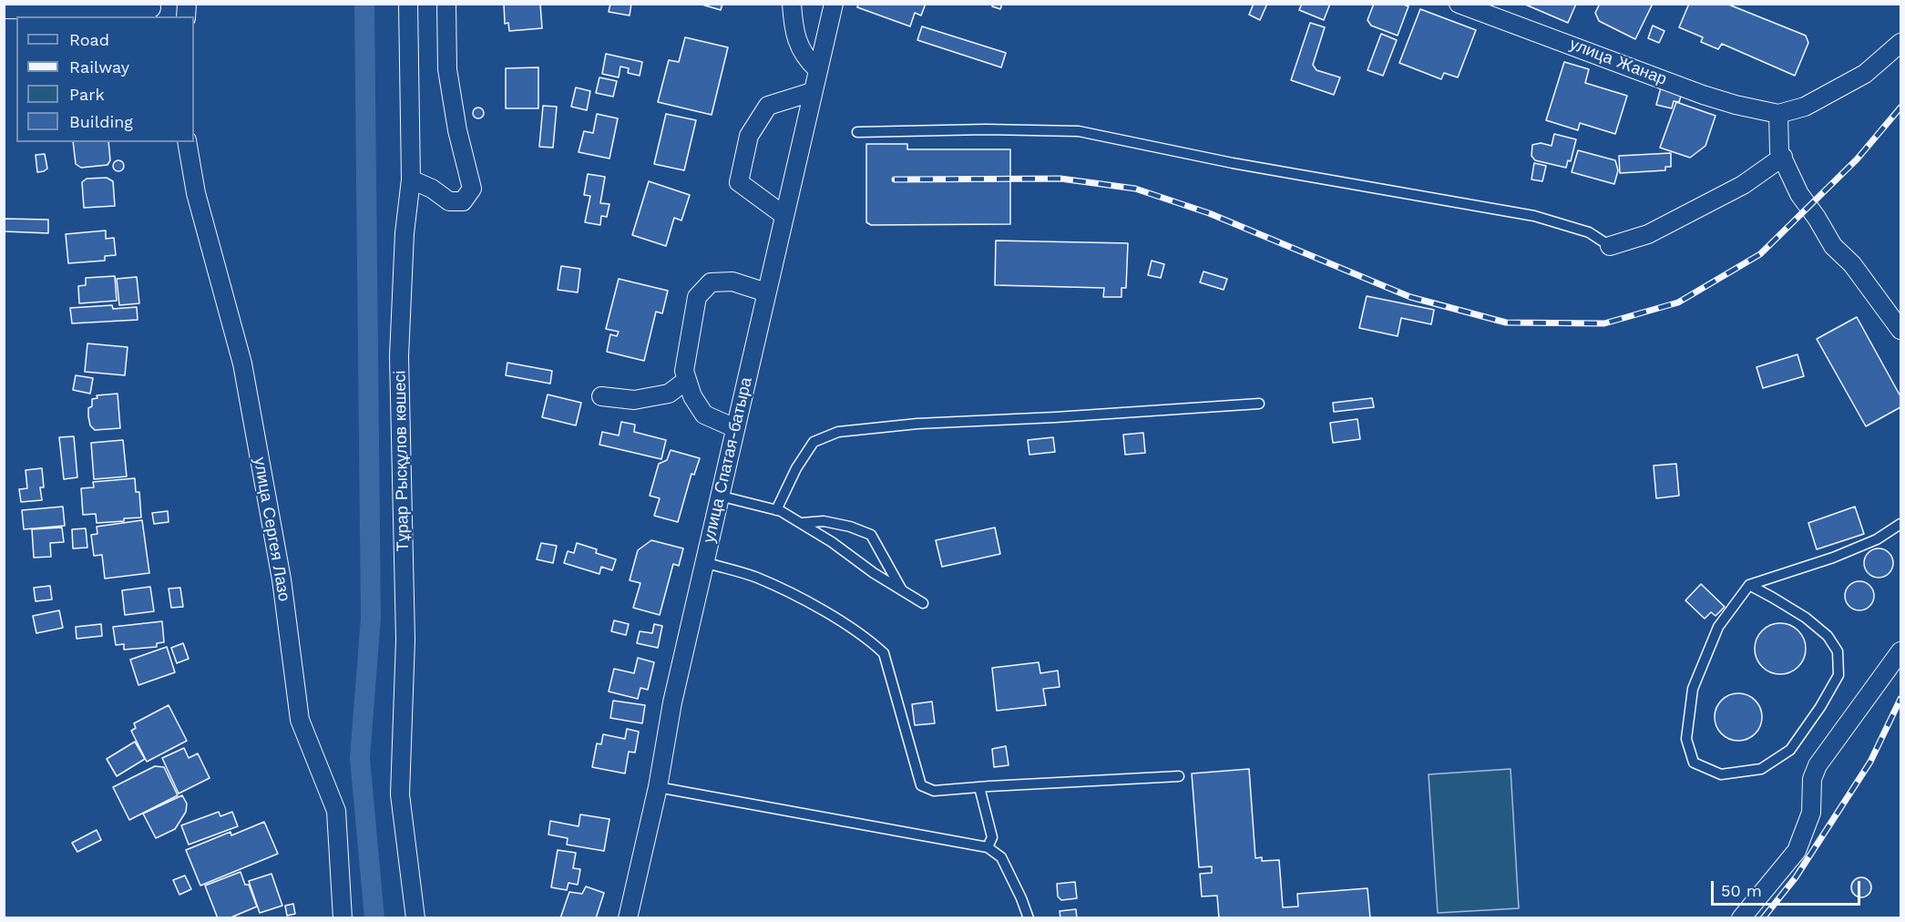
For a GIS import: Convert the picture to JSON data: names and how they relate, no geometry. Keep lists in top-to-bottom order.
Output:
{
  "streets": {
    "street": [
      "улица Жанар",
      "улица Спатая-батыра",
      "Тұрар Рысқұлов көшесі",
      "улица Сергея Лазо"
    ]
  },
  "legend": [
    "Road",
    "Railway",
    "Park",
    "Building"
  ],
  "scale_bar": "50 m"
}
